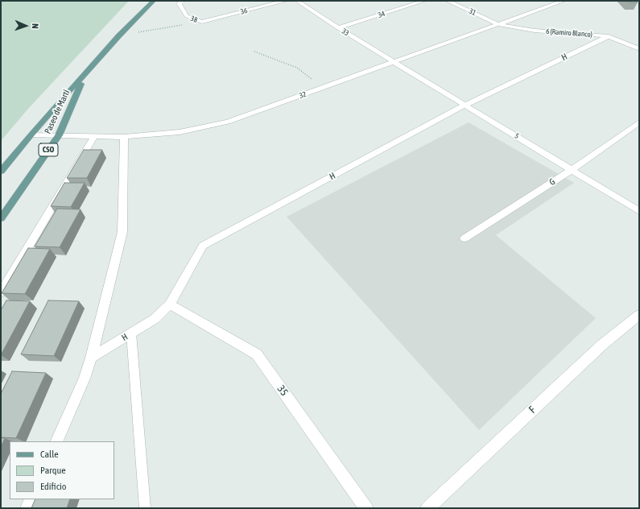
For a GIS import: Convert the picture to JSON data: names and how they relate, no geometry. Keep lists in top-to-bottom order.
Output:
{
  "streets": {
    "main road": ["Paseo de Martí", "CSO"],
    "street": [
      "36",
      "31",
      "34",
      "38",
      "33",
      "6 (Ramiro Blanco)",
      "H",
      "32",
      "5",
      "G",
      "35",
      "F"
    ]
  },
  "crossings": [
    ["36", "38"],
    ["31", "6 (Ramiro Blanco)"],
    ["31", "32"],
    ["34", "33"],
    ["33", "32"],
    ["33", "5"],
    ["6 (Ramiro Blanco)", "H"],
    ["6 (Ramiro Blanco)", "32"],
    ["H", "5"],
    ["H", "35"],
    ["32", "Paseo de Martí"],
    ["32", "5"],
    ["5", "G"]
  ],
  "legend": ["Calle", "Parque", "Edificio"],
  "north": "right"
}
